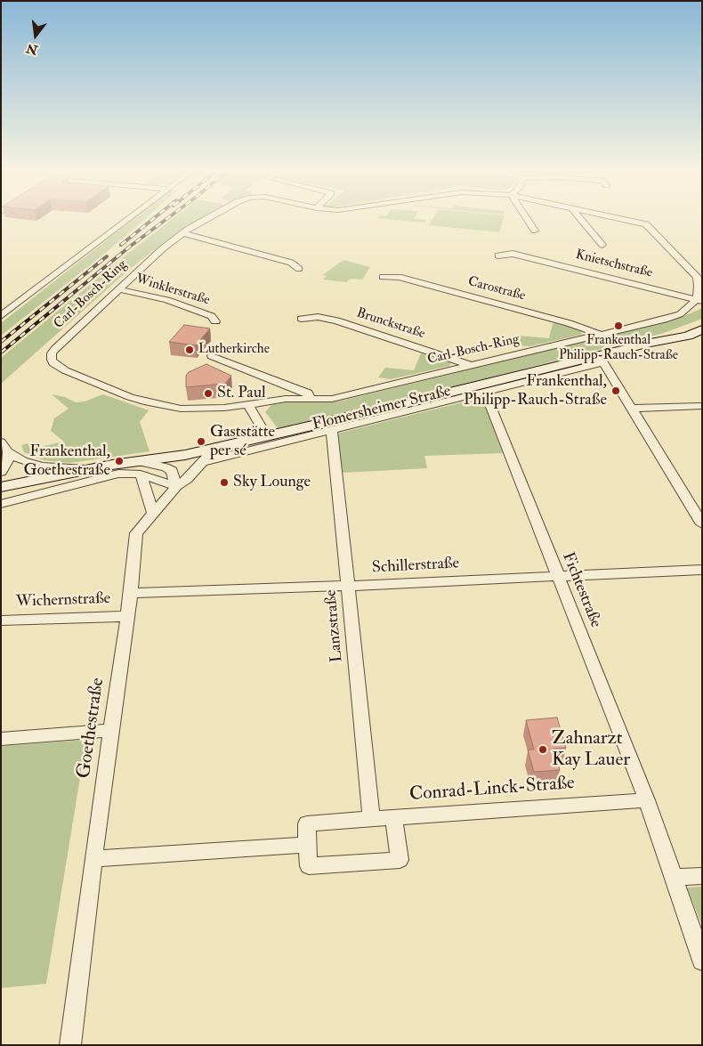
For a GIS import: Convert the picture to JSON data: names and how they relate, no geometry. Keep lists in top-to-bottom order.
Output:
{
  "streets": {
    "main road": ["Flomersheimer Straße"],
    "street": [
      "Knietschstraße",
      "Carostraße",
      "Winklerstraße",
      "Carl-Bosch-Ring",
      "Brunckstraße",
      "Schillerstraße",
      "Fichtestraße",
      "Wichernstraße",
      "Lanzstraße",
      "Goethestraße",
      "Conrad-Linck-Straße"
    ]
  },
  "crossings": [
    ["Knietschstraße", "Carl-Bosch-Ring"],
    ["Carostraße", "Carl-Bosch-Ring"],
    ["Winklerstraße", "Carl-Bosch-Ring"],
    ["Carl-Bosch-Ring", "Brunckstraße"],
    ["Flomersheimer Straße", "Fichtestraße"],
    ["Flomersheimer Straße", "Lanzstraße"],
    ["Flomersheimer Straße", "Goethestraße"],
    ["Schillerstraße", "Fichtestraße"],
    ["Schillerstraße", "Lanzstraße"],
    ["Schillerstraße", "Goethestraße"],
    ["Fichtestraße", "Conrad-Linck-Straße"],
    ["Wichernstraße", "Goethestraße"],
    ["Lanzstraße", "Conrad-Linck-Straße"]
  ],
  "places": [
    "Frankenthal Philipp-Rauch-Straße",
    "Lutherkirche",
    "Frankenthal, Philipp-Rauch-Straße",
    "St. Paul",
    "Gaststätte per sé",
    "Frankenthal, Goethestraße",
    "Sky Lounge",
    "Zahnarzt Kay Lauer"
  ],
  "north": "bottom"
}
